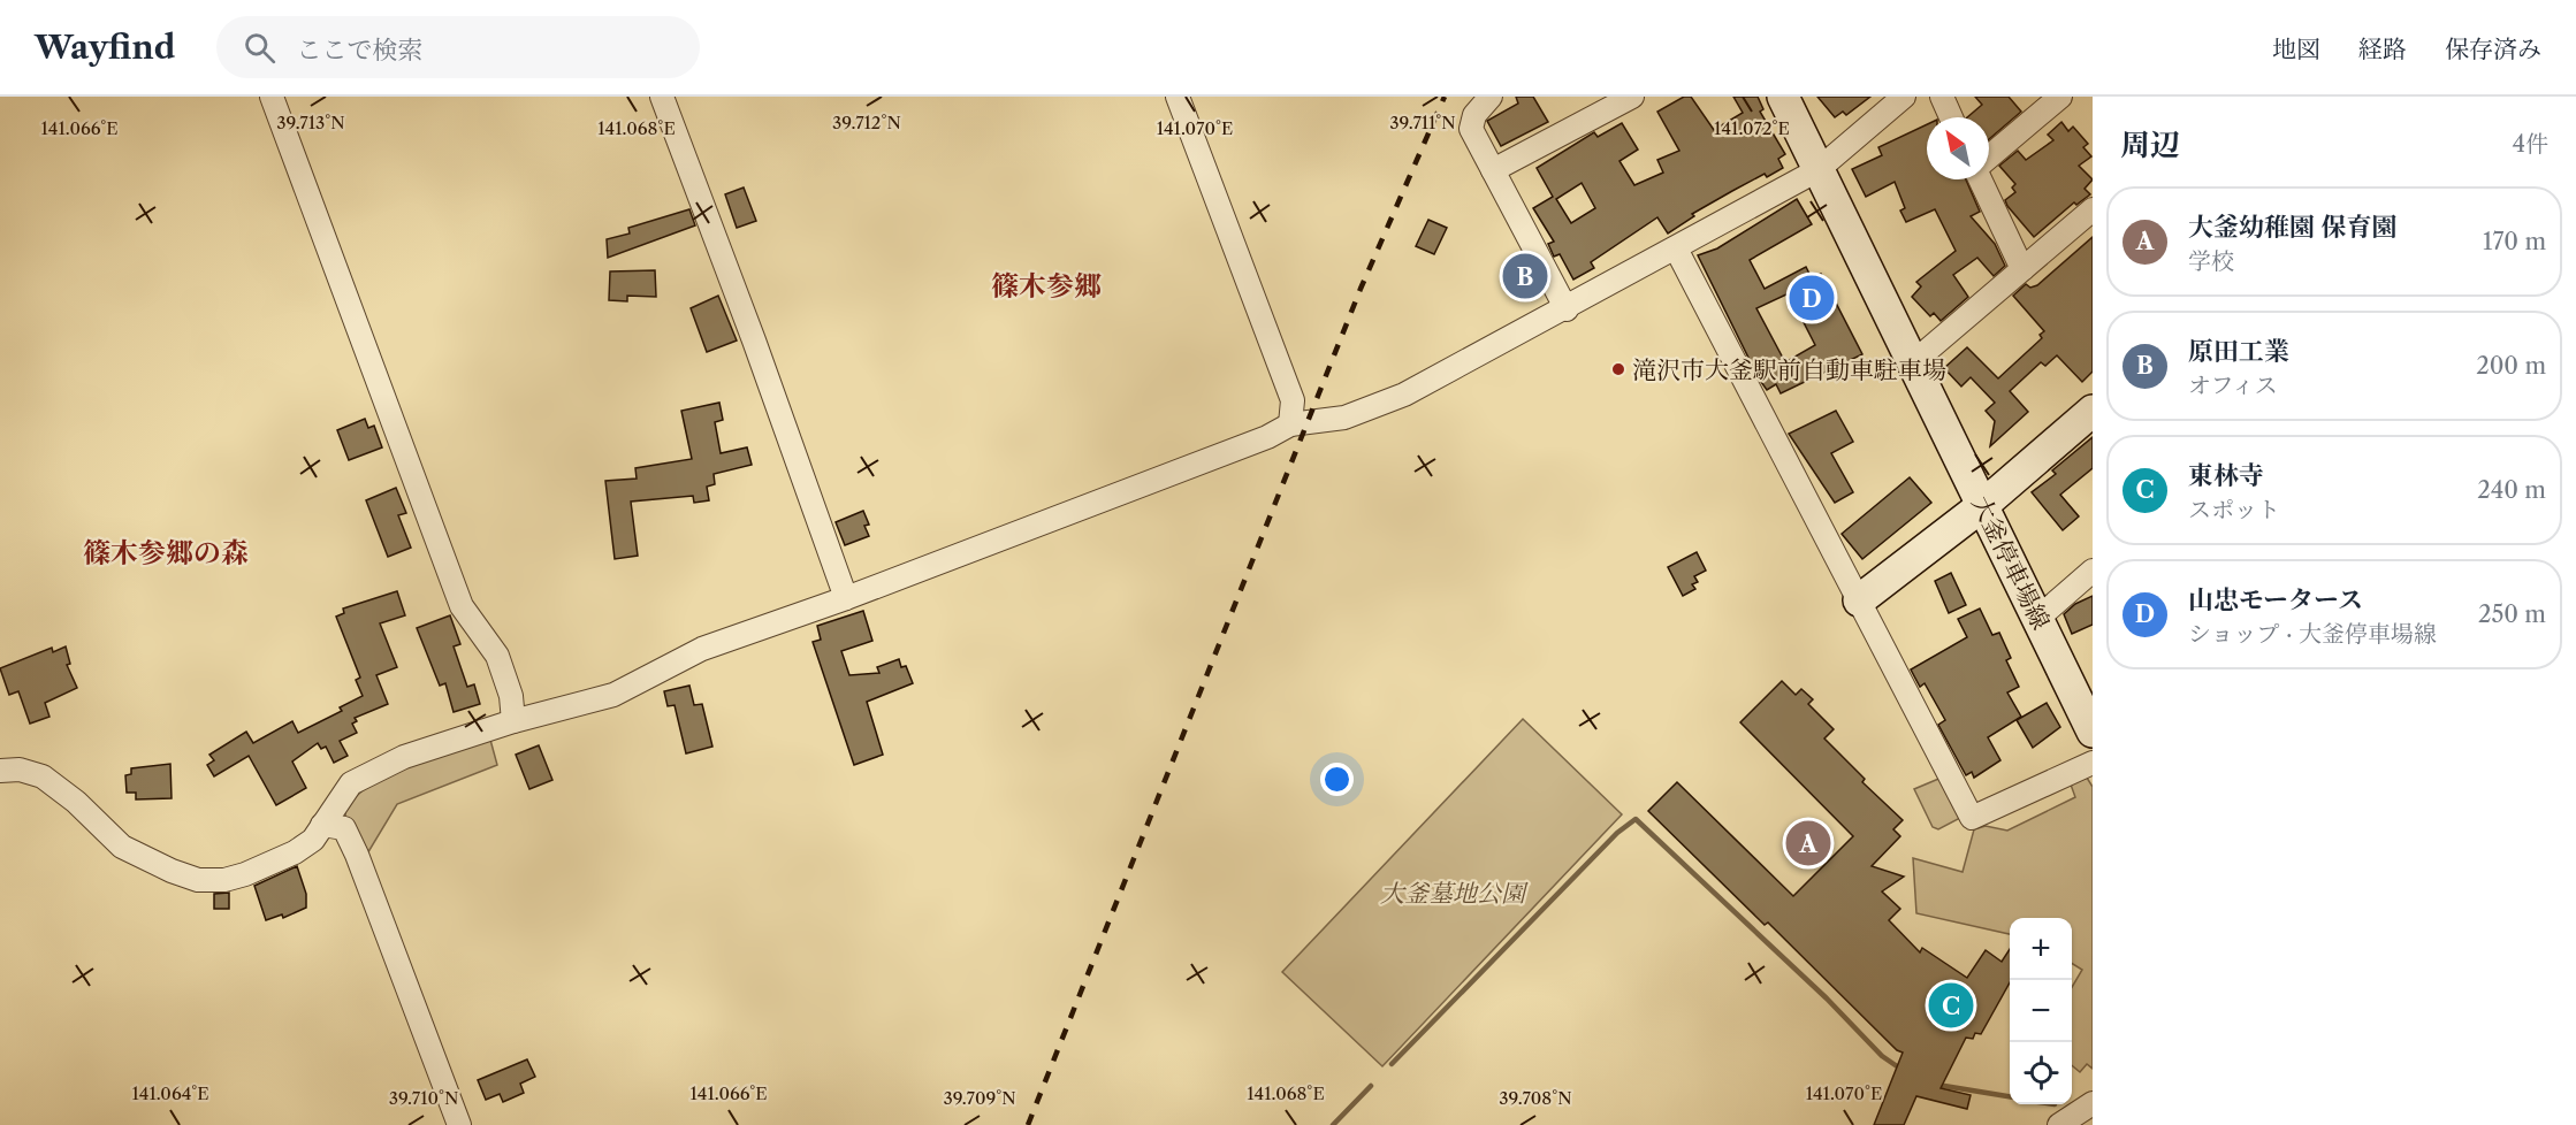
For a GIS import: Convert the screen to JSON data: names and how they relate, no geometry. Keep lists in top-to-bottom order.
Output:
{
  "streets": {
    "main road": ["大釜停車場線"]
  },
  "districts": ["篠木参郷", "篠木参郷の森"],
  "parks": ["大釜墓地公園"],
  "places": ["滝沢市大釜駅前自動車駐車場"],
  "north": "top left",
  "page": {
    "header": "Wayfind",
    "search": "ここで検索",
    "nav": ["地図", "経路", "保存済み"],
    "heading": ["周辺", "4件"],
    "list": [
      {
        "mark": "A",
        "name": "大釜幼稚園 保育園",
        "note": "学校",
        "value": "170 m"
      },
      {
        "mark": "B",
        "name": "原田工業",
        "note": "オフィス",
        "value": "200 m"
      },
      {
        "mark": "C",
        "name": "東林寺",
        "note": "スポット",
        "value": "240 m"
      },
      {
        "mark": "D",
        "name": "山忠モータース",
        "note": "ショップ · 大釜停車場線",
        "value": "250 m"
      }
    ],
    "pins": [
      "B",
      "D",
      "A",
      "C"
    ],
    "map_buttons": ["+", "−"]
  },
  "coordinates": [
    "39.713°N",
    "39.712°N",
    "39.711°N",
    "141.066°E",
    "141.068°E",
    "141.070°E",
    "141.072°E",
    "141.064°E",
    "39.710°N",
    "39.709°N",
    "39.708°N"
  ]
}
